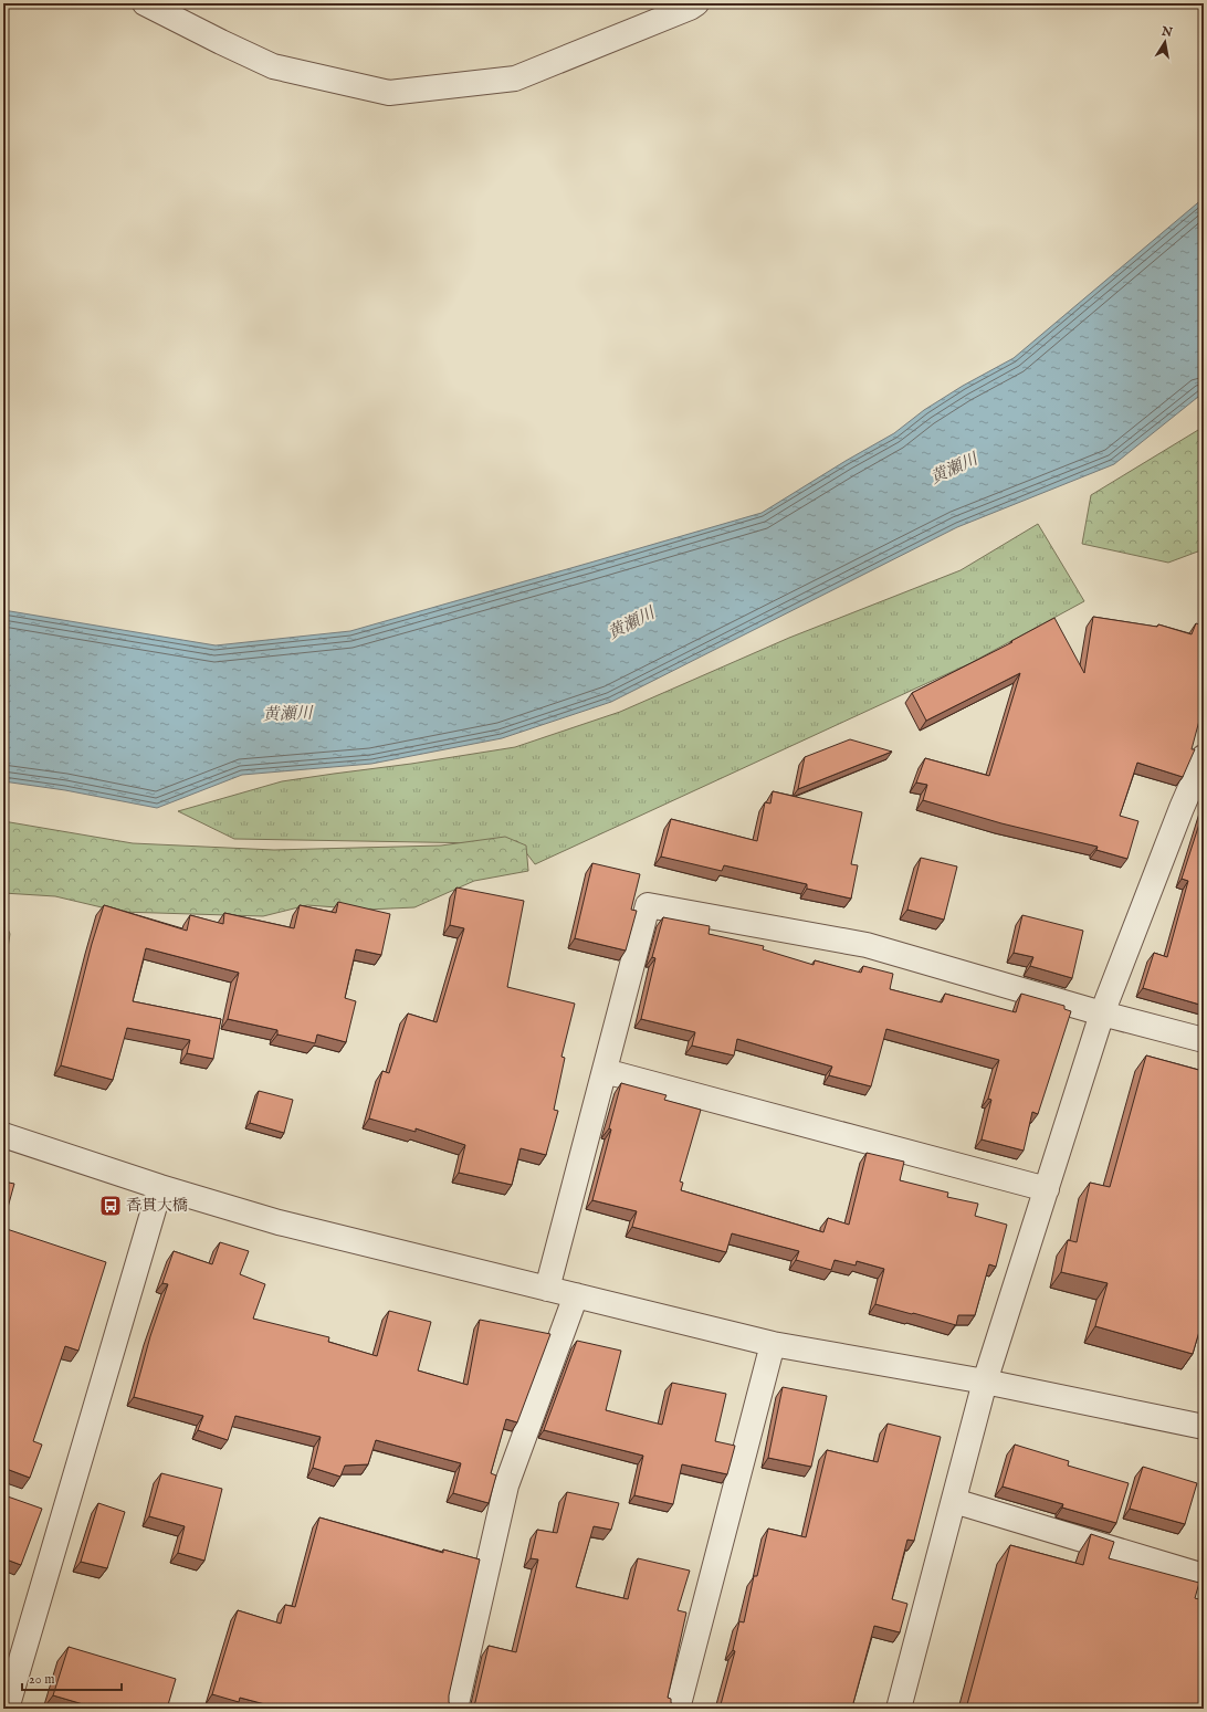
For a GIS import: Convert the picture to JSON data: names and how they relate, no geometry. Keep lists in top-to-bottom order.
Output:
{
  "water": ["黄瀬川"],
  "places": {
    "bus stop": ["香貫大橋"]
  },
  "scale_bar": "20 m",
  "north": "top"
}
